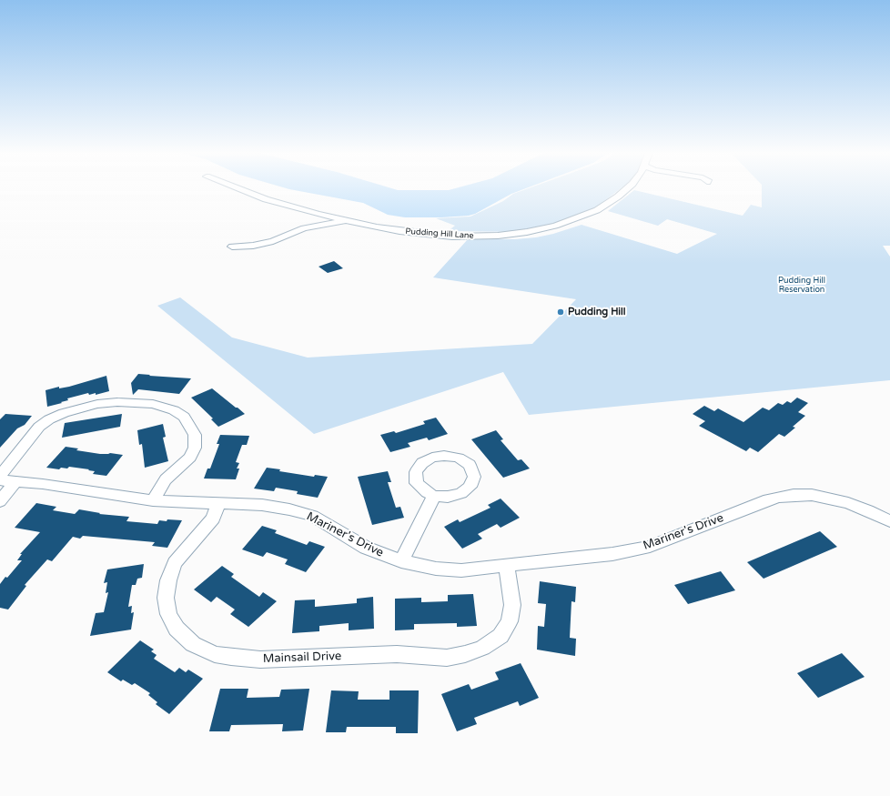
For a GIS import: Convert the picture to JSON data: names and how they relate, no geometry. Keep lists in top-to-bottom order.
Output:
{
  "streets": {
    "street": ["Pudding Hill Lane", "Mariner's Drive", "Mainsail Drive"]
  },
  "crossings": [
    ["Mariner's Drive", "Mainsail Drive"]
  ],
  "parks": ["Pudding Hill Reservation"],
  "places": ["Pudding Hill"]
}
